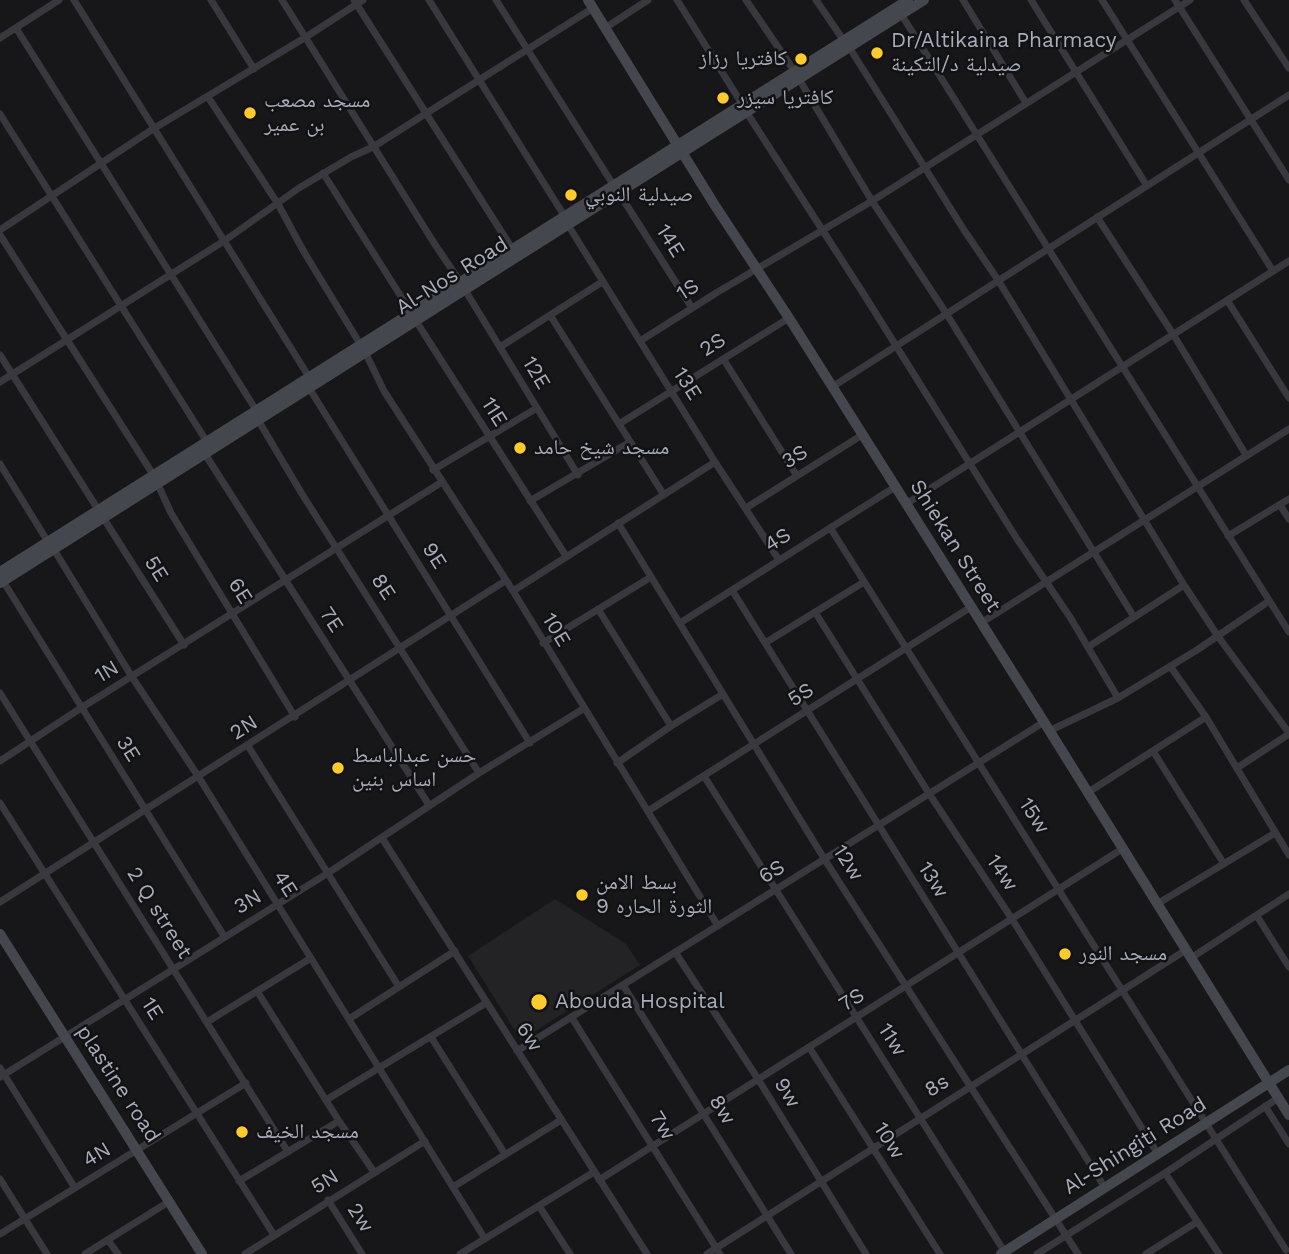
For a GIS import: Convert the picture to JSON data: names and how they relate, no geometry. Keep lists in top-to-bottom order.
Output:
{
  "streets": {
    "street": [
      "14E",
      "Al-Nos Road",
      "1S",
      "2S",
      "12E",
      "13E",
      "11E",
      "3S",
      "4S",
      "Shiekan Street",
      "9E",
      "5E",
      "8E",
      "6E",
      "7E",
      "10E",
      "1N",
      "5S",
      "2N",
      "3E",
      "15w",
      "12w",
      "6S",
      "14w",
      "13w",
      "4E",
      "3N",
      "2 Q street",
      "7S",
      "1E",
      "6w",
      "11w",
      "plastine road",
      "8s",
      "9w",
      "8w",
      "7w",
      "10w",
      "Al-Shingiti Road",
      "4N",
      "5N",
      "2w"
    ]
  },
  "crossings": [
    ["14E", "Al-Nos Road"],
    ["14E", "1S"],
    ["Al-Nos Road", "12E"],
    ["Al-Nos Road", "13E"],
    ["Al-Nos Road", "11E"],
    ["Al-Nos Road", "Shiekan Street"],
    ["Al-Nos Road", "9E"],
    ["Al-Nos Road", "5E"],
    ["Al-Nos Road", "8E"],
    ["Al-Nos Road", "6E"],
    ["Al-Nos Road", "7E"],
    ["Al-Nos Road", "10E"],
    ["Al-Nos Road", "3E"],
    ["Al-Nos Road", "4E"],
    ["1S", "13E"],
    ["1S", "Shiekan Street"],
    ["2S", "13E"],
    ["2S", "Shiekan Street"],
    ["13E", "3S"],
    ["13E", "4S"],
    ["3S", "Shiekan Street"],
    ["4S", "Shiekan Street"],
    ["4S", "15w"],
    ["4S", "12w"],
    ["4S", "13w"],
    ["Shiekan Street", "5S"],
    ["Shiekan Street", "6S"],
    ["Shiekan Street", "7S"],
    ["Shiekan Street", "8s"],
    ["Shiekan Street", "Al-Shingiti Road"],
    ["9E", "1N"],
    ["9E", "2N"],
    ["9E", "3N"],
    ["5E", "1N"],
    ["8E", "1N"],
    ["8E", "2N"],
    ["8E", "3N"],
    ["6E", "1N"],
    ["6E", "2N"],
    ["7E", "1N"],
    ["7E", "2N"],
    ["7E", "3N"],
    ["10E", "1N"],
    ["10E", "5S"],
    ["10E", "2N"],
    ["10E", "6S"],
    ["10E", "3N"],
    ["1N", "3E"],
    ["1N", "4E"],
    ["1N", "2 Q street"],
    ["5S", "15w"],
    ["5S", "12w"],
    ["5S", "14w"],
    ["5S", "13w"],
    ["5S", "11w"],
    ["2N", "3E"],
    ["2N", "4E"],
    ["2N", "2 Q street"],
    ["2N", "1E"],
    ["3E", "3N"],
    ["15w", "6S"],
    ["15w", "7S"],
    ["15w", "8s"],
    ["15w", "Al-Shingiti Road"],
    ["12w", "6S"],
    ["12w", "7S"],
    ["12w", "8s"],
    ["12w", "Al-Shingiti Road"],
    ["6S", "14w"],
    ["6S", "13w"],
    ["6S", "6w"],
    ["6S", "11w"],
    ["6S", "9w"],
    ["6S", "8w"],
    ["6S", "7w"],
    ["14w", "7S"],
    ["14w", "8s"],
    ["14w", "Al-Shingiti Road"],
    ["13w", "7S"],
    ["13w", "8s"],
    ["13w", "Al-Shingiti Road"],
    ["4E", "3N"],
    ["4E", "5N"],
    ["3N", "2 Q street"],
    ["3N", "1E"],
    ["3N", "6w"],
    ["3N", "plastine road"],
    ["2 Q street", "4N"],
    ["7S", "6w"],
    ["7S", "11w"],
    ["7S", "9w"],
    ["7S", "8w"],
    ["7S", "7w"],
    ["7S", "10w"],
    ["1E", "4N"],
    ["1E", "5N"],
    ["11w", "8s"],
    ["11w", "Al-Shingiti Road"],
    ["plastine road", "4N"],
    ["8s", "9w"],
    ["8s", "8w"],
    ["8s", "7w"],
    ["8s", "10w"],
    ["5N", "2w"]
  ],
  "places": [
    "Dr/Altikaina Pharmacy صيدلية د/التكينة",
    "كافتريا رزاز",
    "كافتريا سيزر",
    "مسجد مصعب بن عمير",
    "صيدلية النوبي",
    "مسجد شيخ حامد",
    "حسن عبدالباسط اساس بنين",
    "بسط الامن الثورة الحاره 9",
    "مسجد النور",
    "Abouda Hospital",
    "مسجد الخيف"
  ]
}
